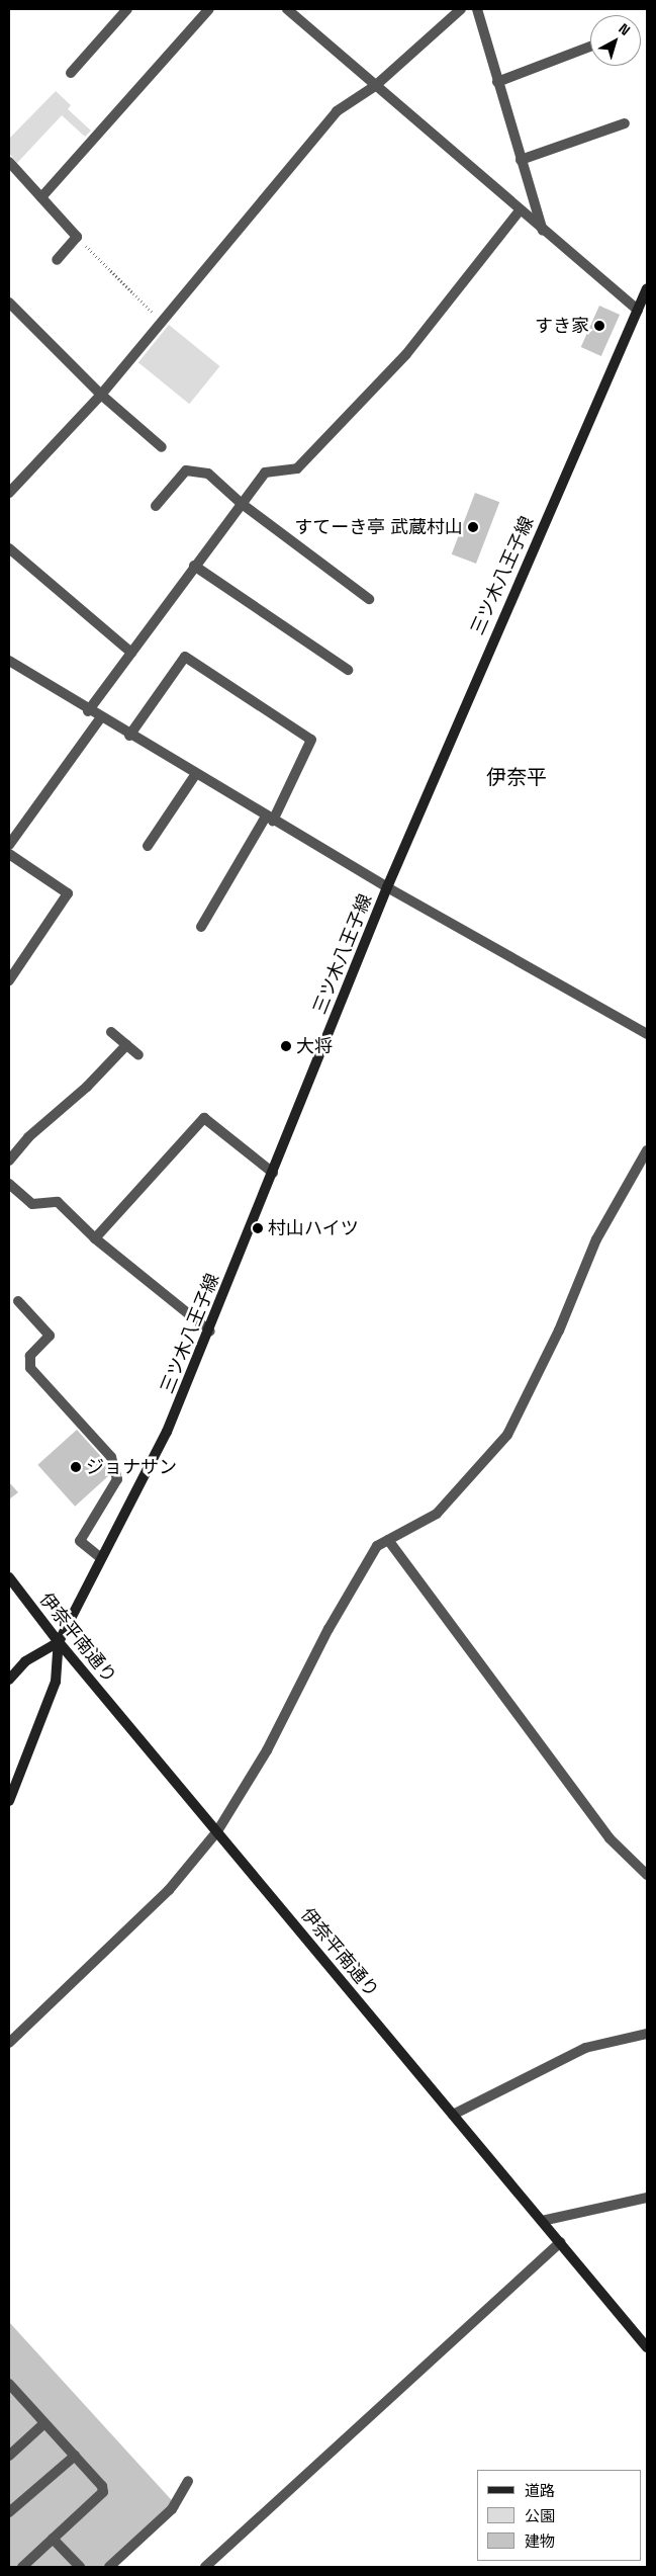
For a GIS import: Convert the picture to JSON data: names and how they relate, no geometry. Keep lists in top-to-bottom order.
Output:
{
  "streets": {
    "main road": ["三ツ木八王子線", "伊奈平南通り"]
  },
  "crossings": [
    ["三ツ木八王子線", "伊奈平南通り"]
  ],
  "districts": ["伊奈平"],
  "places": [
    "すき家",
    "すてーき亭 武蔵村山",
    "大将",
    "村山ハイツ",
    "ジョナサン"
  ],
  "legend": ["道路", "公園", "建物"],
  "north": "top right"
}
